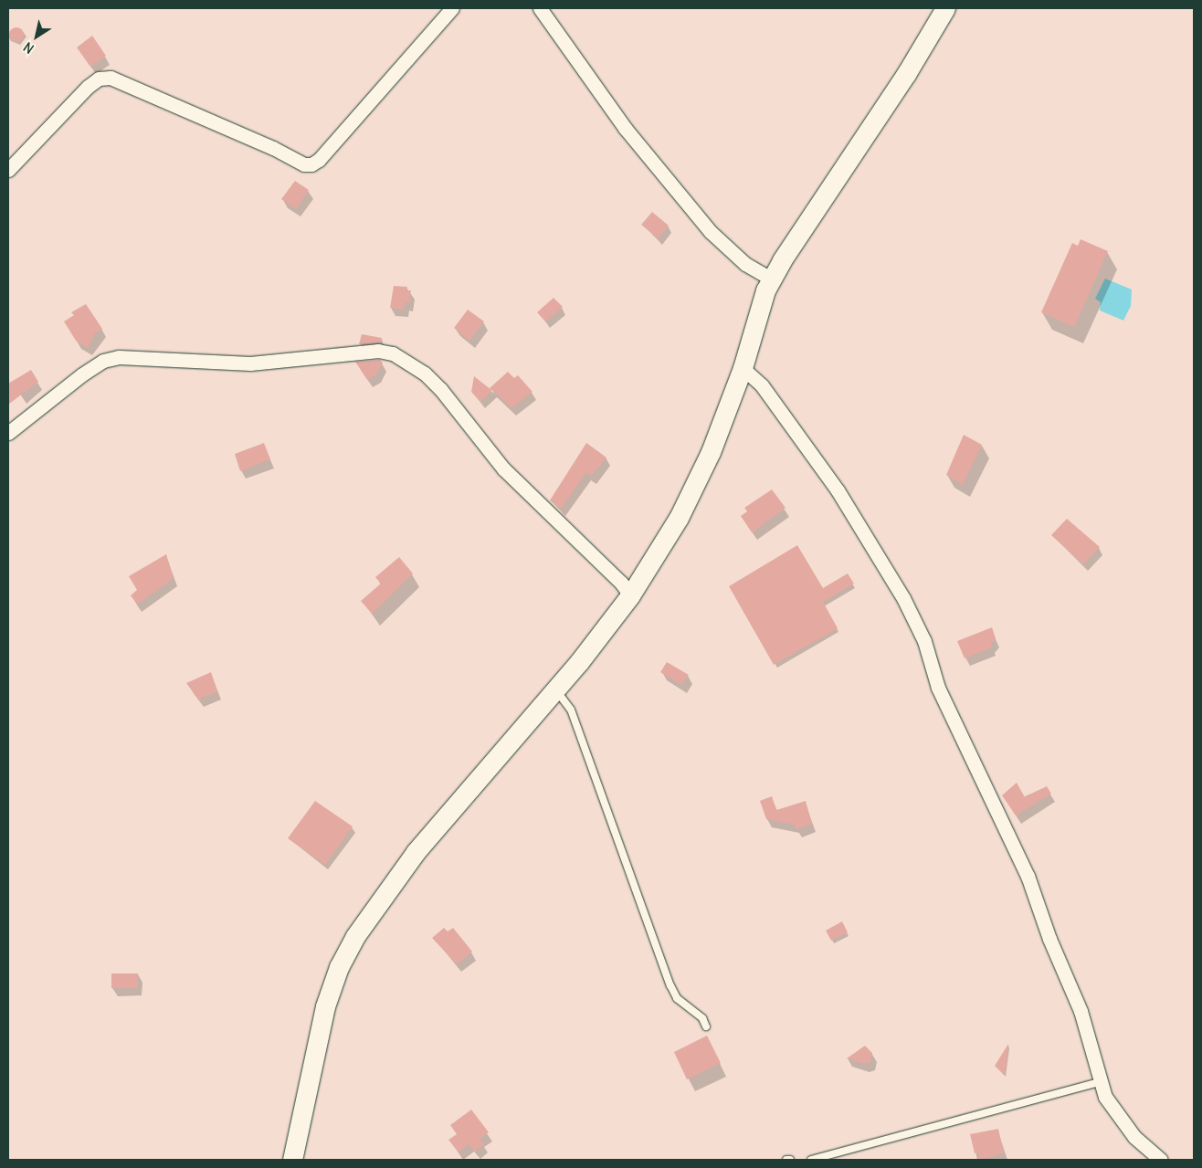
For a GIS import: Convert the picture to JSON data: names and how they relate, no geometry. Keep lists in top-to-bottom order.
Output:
{
  "north": "bottom left"
}
